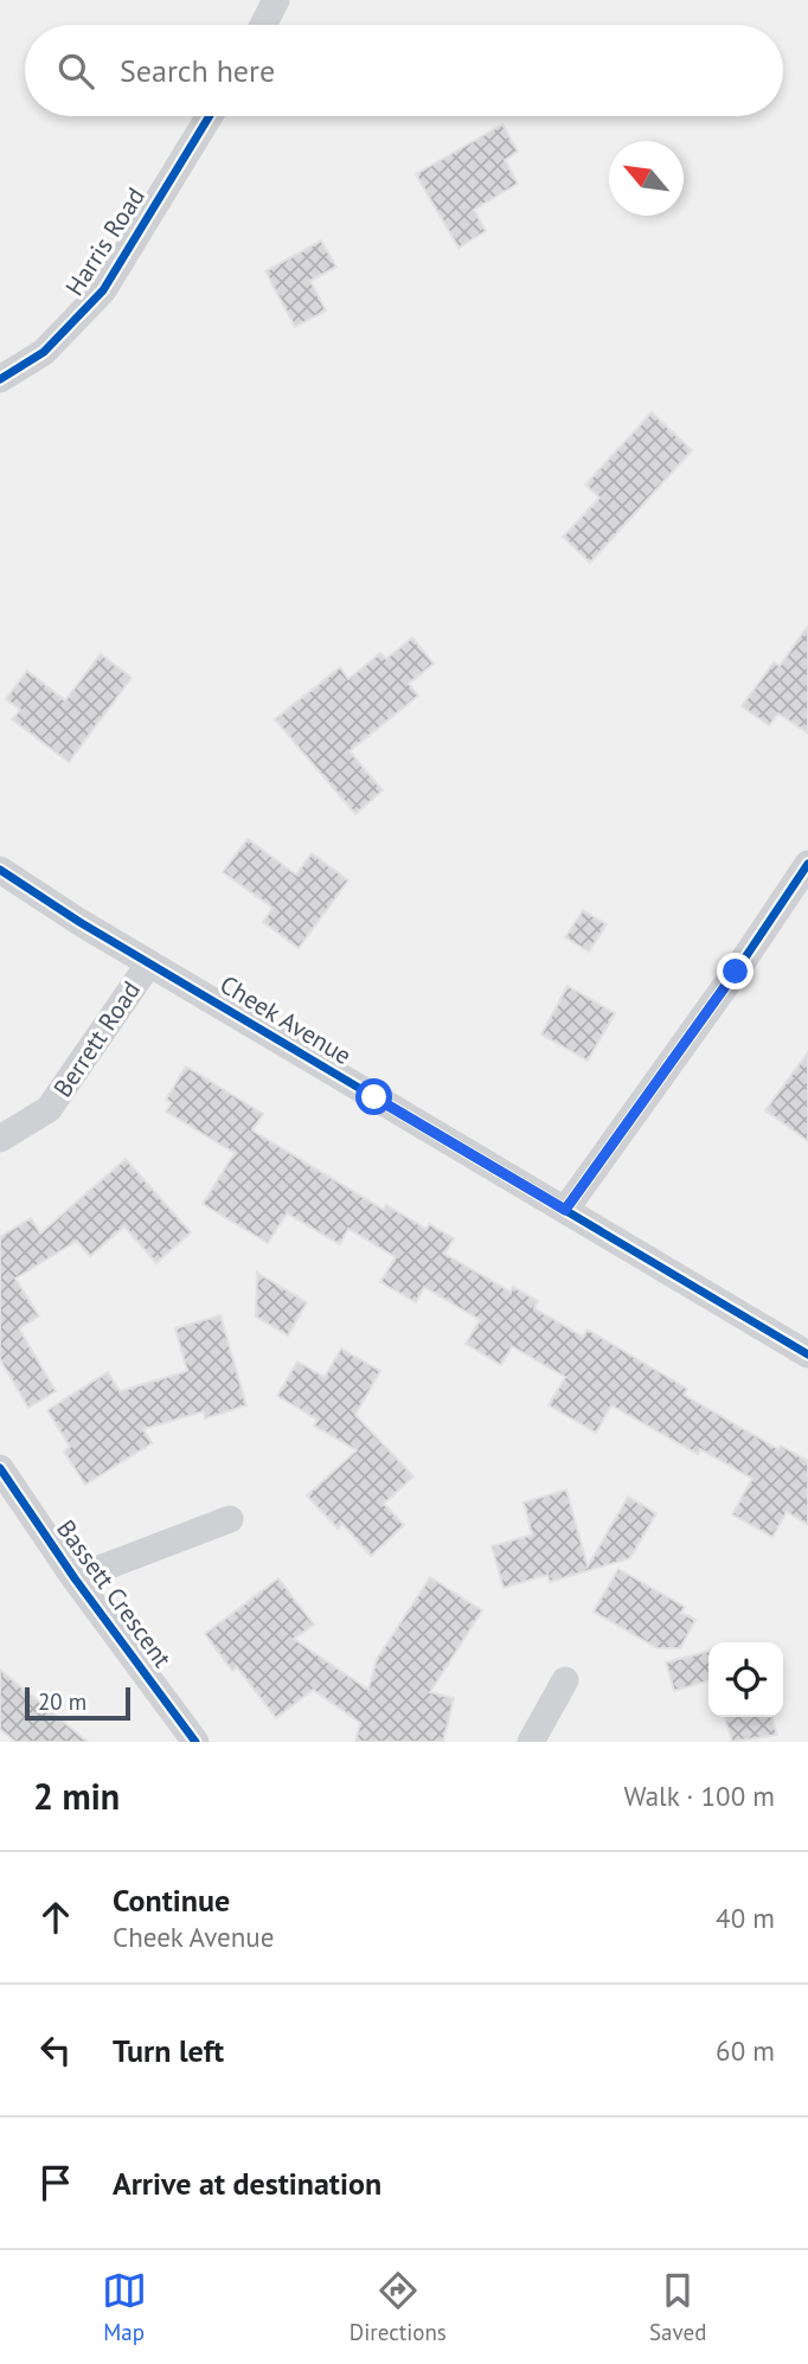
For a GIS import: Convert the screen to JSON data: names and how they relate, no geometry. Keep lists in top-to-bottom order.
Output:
{
  "streets": {
    "street": [
      "Harris Road",
      "Cheek Avenue",
      "Berrett Road",
      "Bassett Crescent"
    ]
  },
  "crossings": [
    ["Cheek Avenue", "Berrett Road"]
  ],
  "scale_bar": "20 m",
  "north": "top left",
  "page": {
    "search": "Search here",
    "scale": "20 m",
    "heading": ["2 min", "Walk · 100 m"],
    "list": [
      ["Continue", "Cheek Avenue", "40 m"],
      ["Turn left", "60 m"],
      "Arrive at destination"
    ],
    "nav": ["Map", "Directions", "Saved"]
  }
}
